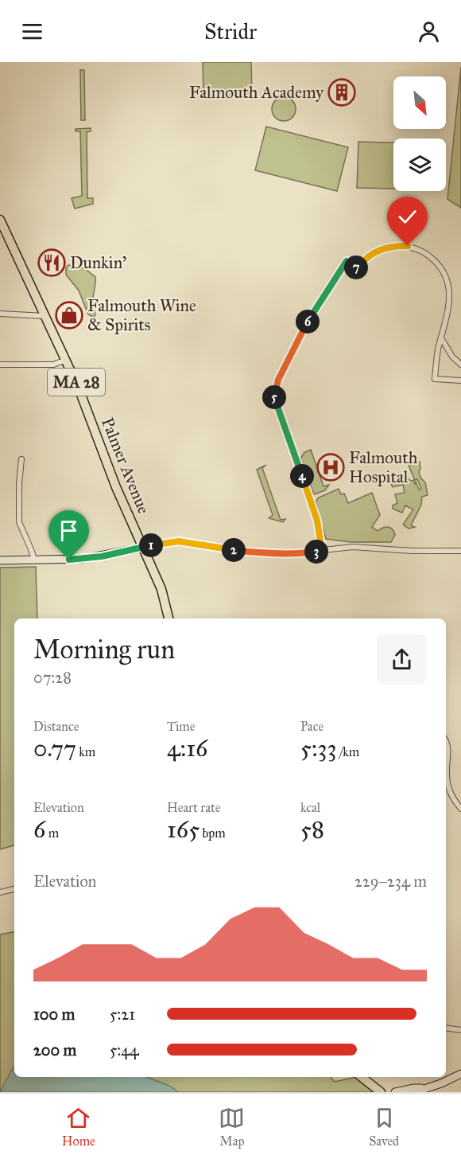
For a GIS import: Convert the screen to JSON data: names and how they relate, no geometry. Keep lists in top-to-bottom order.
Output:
{
  "streets": {
    "highway": ["MA 28", "Palmer Avenue"]
  },
  "places": {
    "building": ["Falmouth Academy"],
    "restaurant": ["Dunkin'"],
    "shop": ["Falmouth Wine & Spirits"],
    "hospital": ["Falmouth Hospital"]
  },
  "north": "bottom right",
  "page": {
    "header": "Stridr",
    "pins": [
      "7",
      "6",
      "5",
      "4",
      "1",
      "2",
      "3"
    ],
    "heading": ["Morning run", "07:28"],
    "stats": [
      ["Distance", "0.77 km"],
      ["Time", "4:16"],
      ["Pace", "5:33 /km"],
      ["Elevation", "6 m"],
      ["Heart rate", "165 bpm"],
      ["kcal", "58"]
    ],
    "chart": ["Elevation", "229–234 m"],
    "list": [
      {
        "name": "100 m",
        "note": "5:21"
      },
      {
        "name": "200 m",
        "note": "5:44"
      }
    ],
    "tabs": ["Home", "Map", "Saved"]
  }
}
